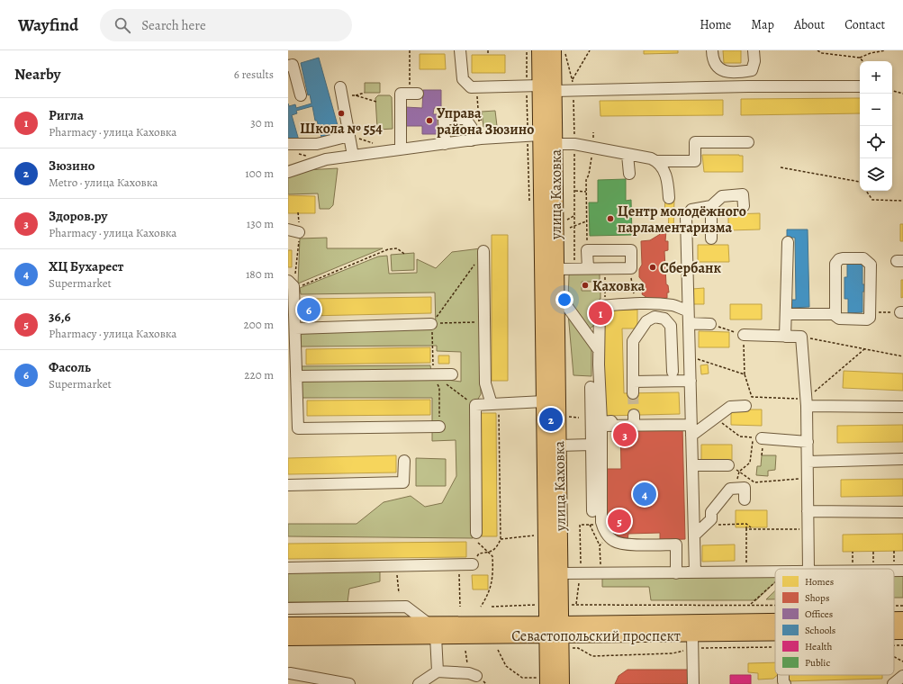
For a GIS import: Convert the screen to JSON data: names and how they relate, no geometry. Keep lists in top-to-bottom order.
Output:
{
  "streets": {
    "main road": ["улица Каховка", "Севастопольский проспект"]
  },
  "crossings": [
    ["улица Каховка", "Севастопольский проспект"]
  ],
  "places": [
    "Школа № 554",
    "Управа района Зюзино",
    "Центр молодёжного парламентаризма",
    "Сбербанк",
    "Каховка"
  ],
  "legend": [
    "Homes",
    "Shops",
    "Offices",
    "Schools",
    "Health",
    "Public"
  ],
  "page": {
    "header": "Wayfind",
    "search": "Search here",
    "nav": [
      "Home",
      "Map",
      "About",
      "Contact"
    ],
    "heading": ["Nearby", "6 results"],
    "map_buttons": ["+", "−"],
    "list": [
      {
        "mark": "1",
        "name": "Ригла",
        "note": "Pharmacy · улица Каховка",
        "value": "30 m"
      },
      {
        "mark": "2",
        "name": "Зюзино",
        "note": "Metro · улица Каховка",
        "value": "100 m"
      },
      {
        "mark": "3",
        "name": "Здоров.ру",
        "note": "Pharmacy · улица Каховка",
        "value": "130 m"
      },
      {
        "mark": "4",
        "name": "ХЦ Бухарест",
        "note": "Supermarket",
        "value": "180 m"
      },
      {
        "mark": "5",
        "name": "36,6",
        "note": "Pharmacy · улица Каховка",
        "value": "200 m"
      },
      {
        "mark": "6",
        "name": "Фасоль",
        "note": "Supermarket",
        "value": "220 m"
      }
    ],
    "pins": [
      "6",
      "1",
      "2",
      "3",
      "4",
      "5"
    ]
  }
}
